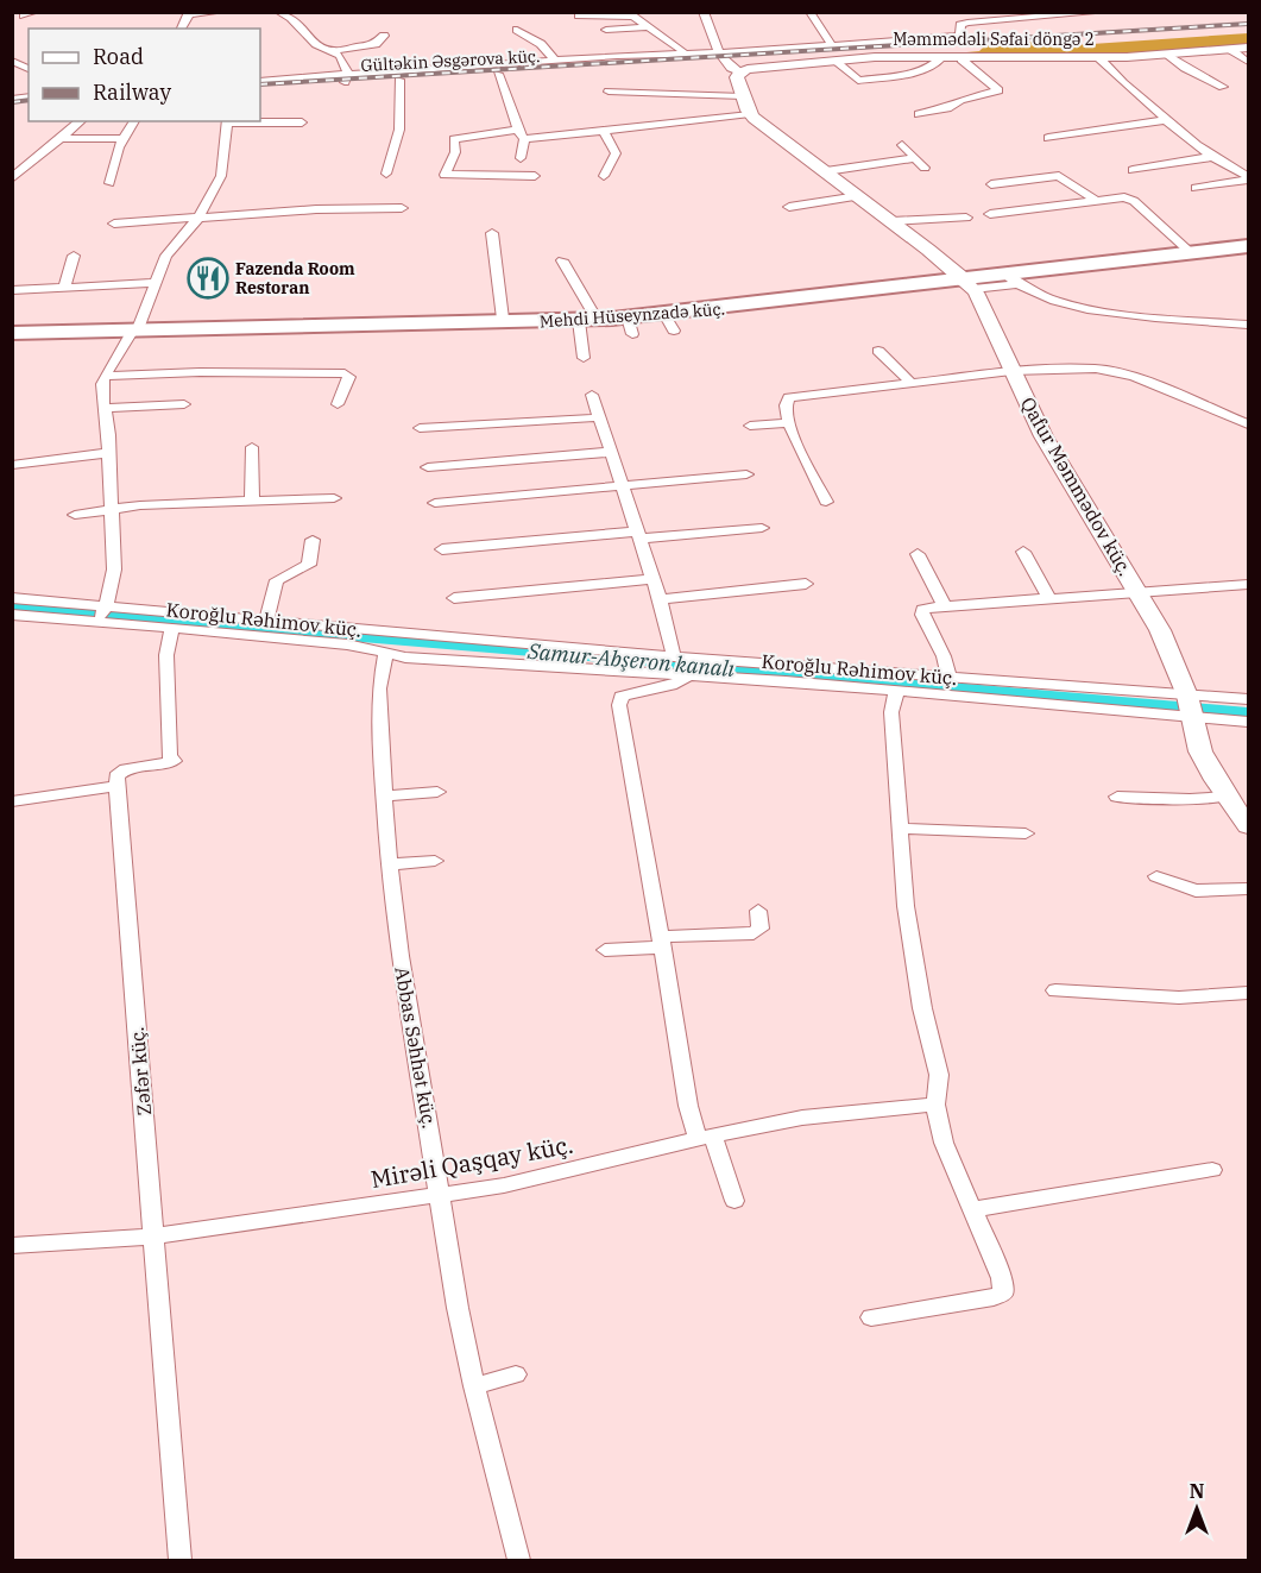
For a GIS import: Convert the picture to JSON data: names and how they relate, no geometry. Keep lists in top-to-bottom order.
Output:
{
  "streets": {
    "main road": ["Mehdi Hüseynzadə küç."],
    "street": [
      "Məmmədəli Səfai döngə 2",
      "Gültəkin Əsgərova küç.",
      "Qafur Məmmədov küç.",
      "Koroğlu Rəhimov küç.",
      "Abbas Səhhət küç.",
      "Zəfər küç.",
      "Mirəli Qaşqay küç."
    ]
  },
  "crossings": [
    ["Mehdi Hüseynzadə küç.", "Qafur Məmmədov küç."],
    ["Qafur Məmmədov küç.", "Koroğlu Rəhimov küç."],
    ["Koroğlu Rəhimov küç.", "Abbas Səhhət küç."],
    ["Abbas Səhhət küç.", "Mirəli Qaşqay küç."],
    ["Zəfər küç.", "Mirəli Qaşqay küç."]
  ],
  "water": ["Samur-Abşeron kanalı"],
  "places": {
    "restaurant": ["Fazenda Room Restoran"]
  },
  "legend": ["Road", "Railway"],
  "north": "top"
}
